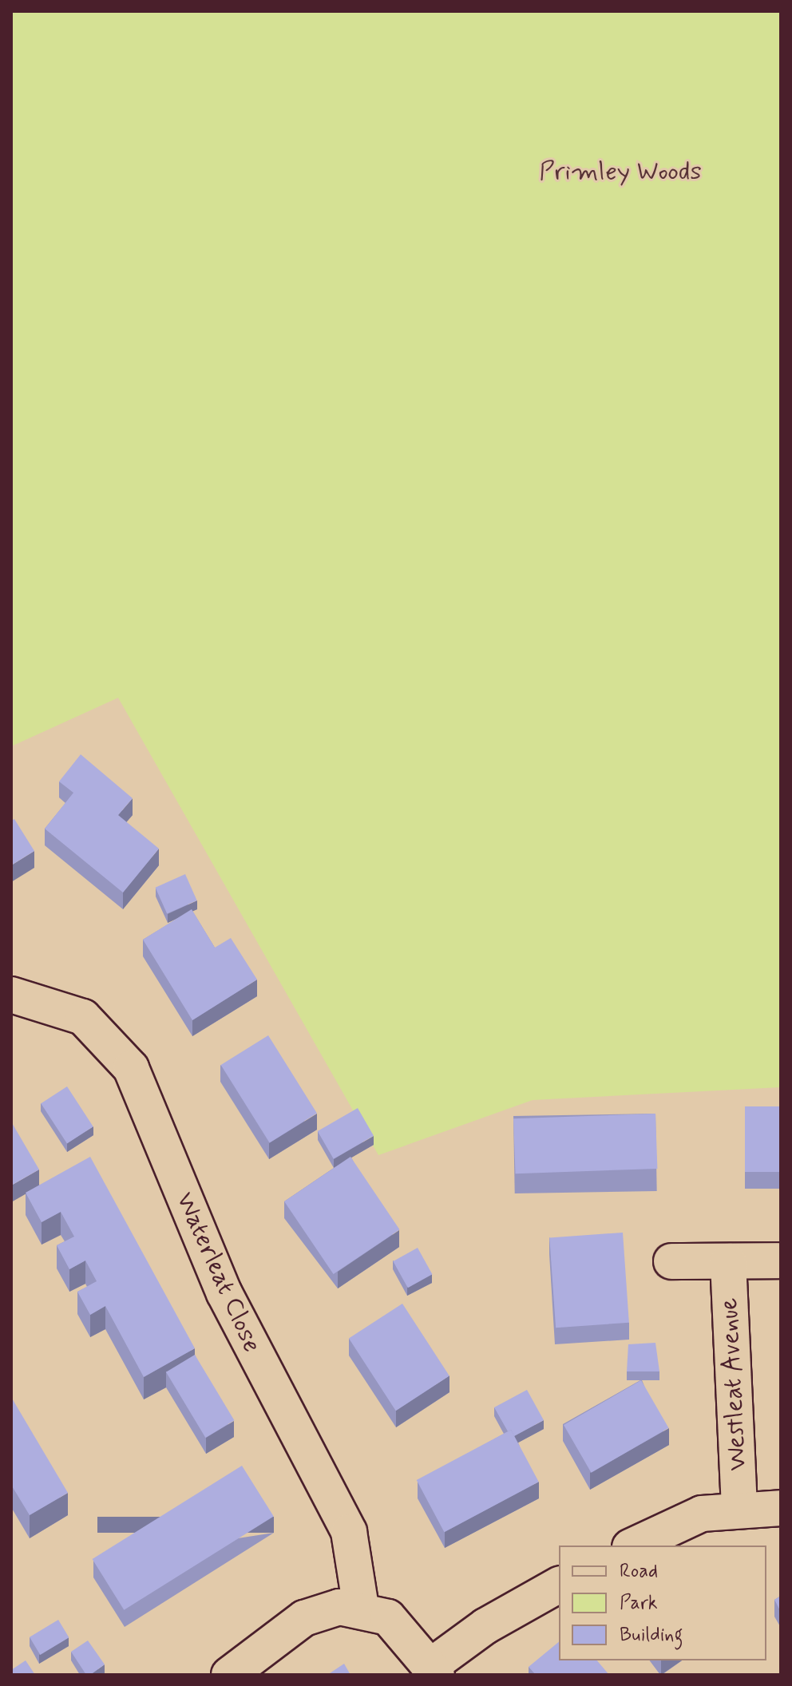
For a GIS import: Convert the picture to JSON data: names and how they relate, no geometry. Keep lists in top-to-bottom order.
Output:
{
  "streets": {
    "street": ["Waterleat Close", "Westleat Avenue"]
  },
  "parks": ["Primley Woods"],
  "legend": ["Road", "Park", "Building"]
}
